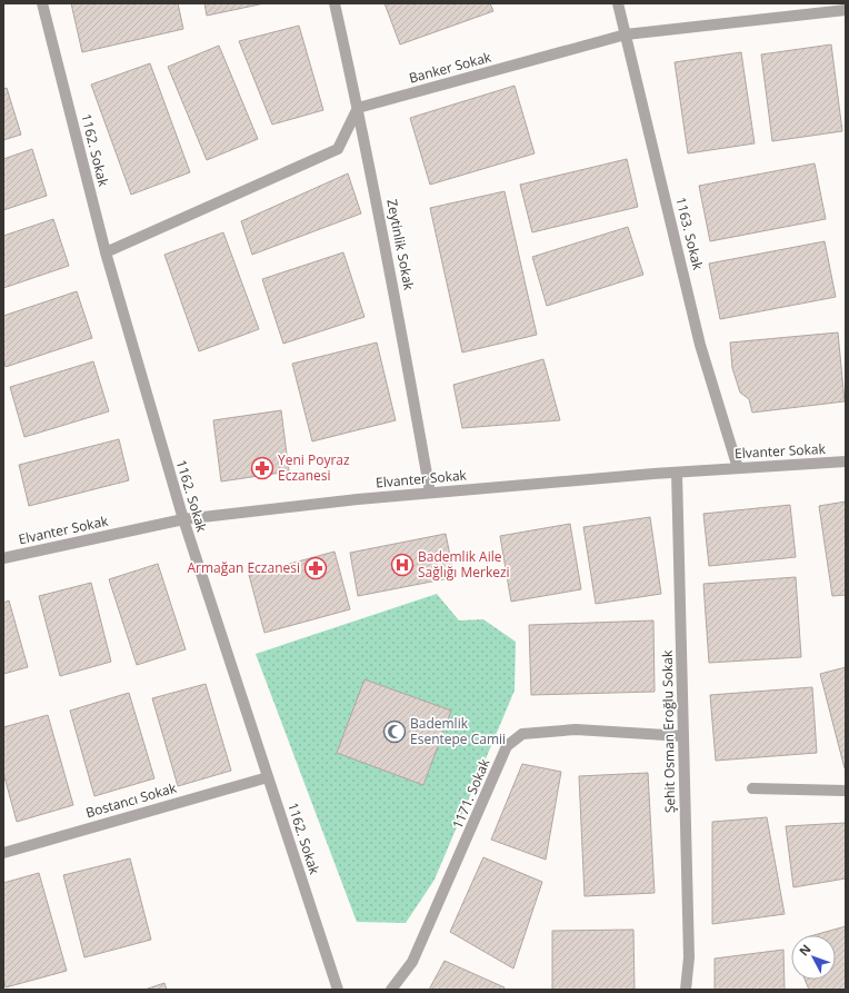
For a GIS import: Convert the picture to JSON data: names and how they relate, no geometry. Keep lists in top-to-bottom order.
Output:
{
  "streets": {
    "street": [
      "Banker Sokak",
      "1162. Sokak",
      "1163. Sokak",
      "Zeytinlik Sokak",
      "Elvanter Sokak",
      "Şehit Osman Eroğlu Sokak",
      "1171. Sokak",
      "Bostancı Sokak"
    ]
  },
  "crossings": [
    ["Banker Sokak", "1163. Sokak"],
    ["Banker Sokak", "Zeytinlik Sokak"],
    ["1162. Sokak", "Elvanter Sokak"],
    ["1162. Sokak", "Bostancı Sokak"],
    ["1163. Sokak", "Elvanter Sokak"],
    ["Zeytinlik Sokak", "Elvanter Sokak"],
    ["Elvanter Sokak", "Şehit Osman Eroğlu Sokak"],
    ["Şehit Osman Eroğlu Sokak", "1171. Sokak"]
  ],
  "places": {
    "pharmacy": ["Yeni Poyraz Eczanesi", "Armağan Eczanesi"],
    "hospital": ["Bademlik Aile Sağlığı Merkezi"],
    "mosque": ["Bademlik Esentepe Camii"]
  },
  "north": "top left"
}
